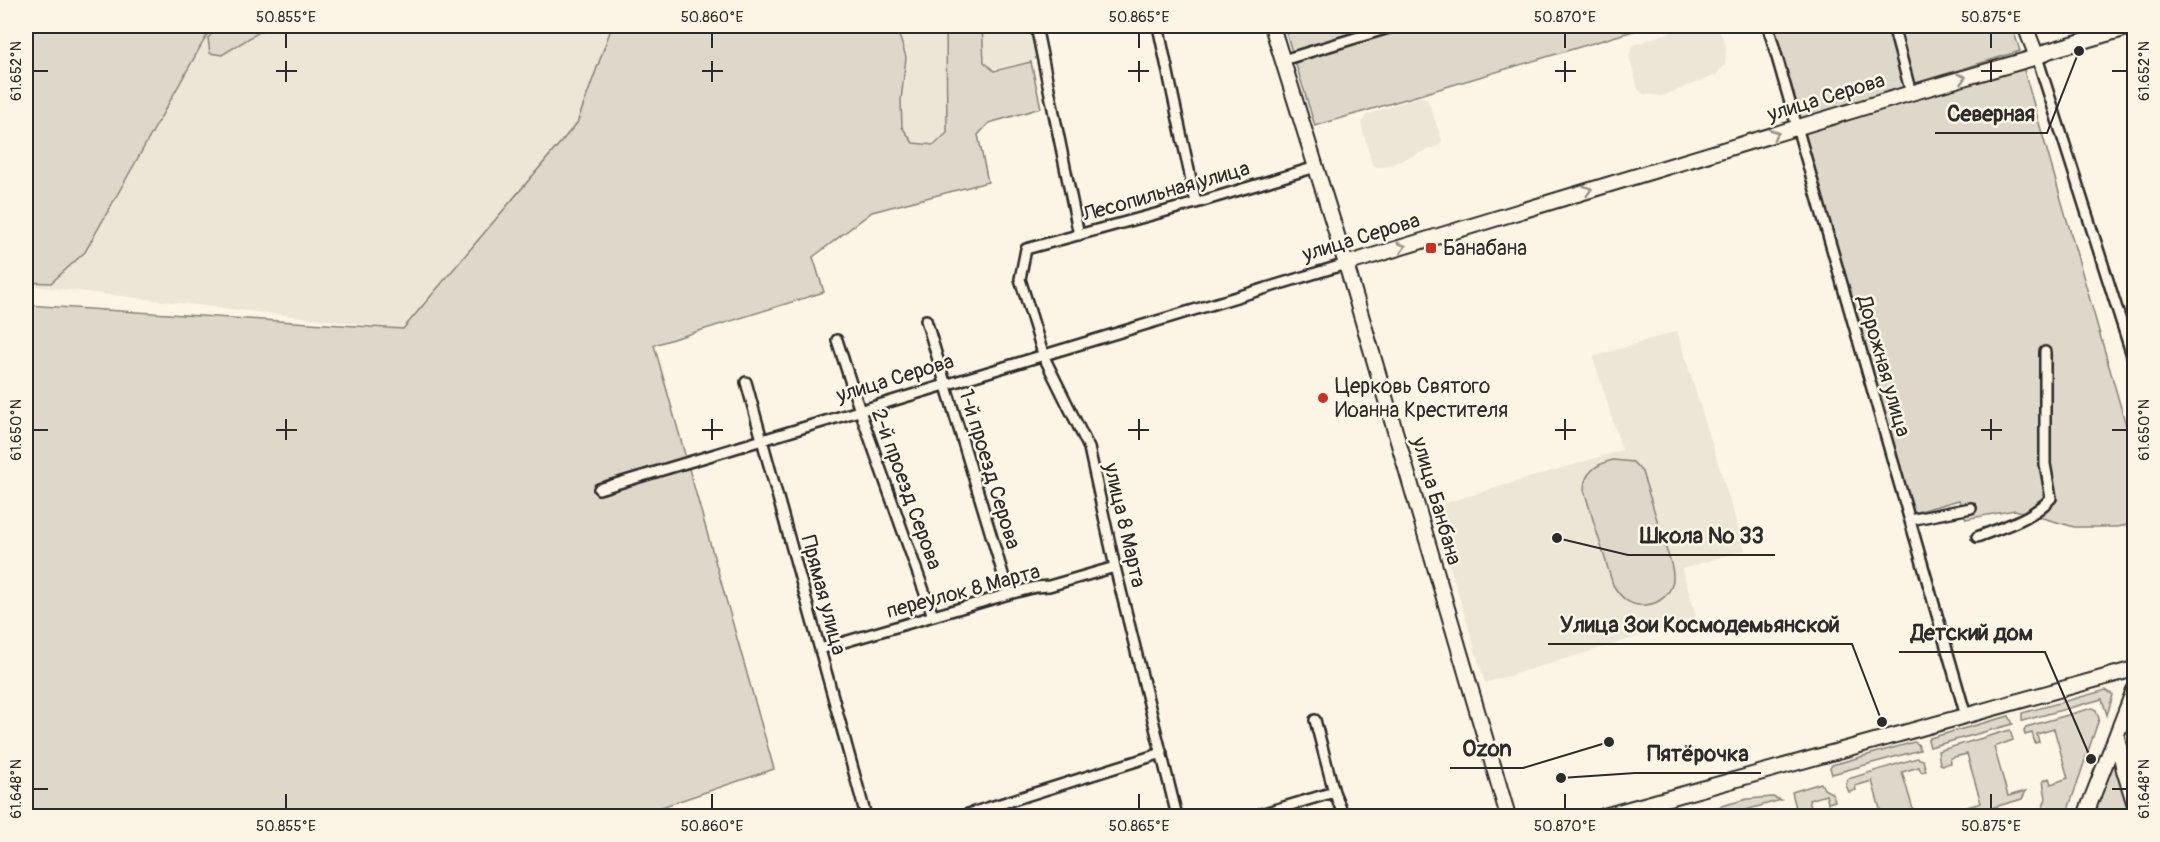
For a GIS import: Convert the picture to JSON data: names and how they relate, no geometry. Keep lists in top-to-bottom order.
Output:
{
  "streets": {
    "street": [
      "улица Серова",
      "Лесопильная улица",
      "Дорожная улица",
      "1-й проезд Серова",
      "2-й проезд Серова",
      "улица Банбана",
      "улица 8 Марта",
      "переулок 8 Марта",
      "Прямая улица"
    ]
  },
  "crossings": [
    ["улица Серова", "Дорожная улица"],
    ["улица Серова", "1-й проезд Серова"],
    ["улица Серова", "2-й проезд Серова"],
    ["улица Серова", "улица Банбана"],
    ["улица Серова", "улица 8 Марта"],
    ["улица Серова", "Прямая улица"],
    ["Лесопильная улица", "улица Банбана"],
    ["Лесопильная улица", "улица 8 Марта"],
    ["1-й проезд Серова", "переулок 8 Марта"],
    ["2-й проезд Серова", "переулок 8 Марта"],
    ["улица 8 Марта", "переулок 8 Марта"],
    ["переулок 8 Марта", "Прямая улица"]
  ],
  "one_way": ["улица Серова"],
  "places": {
    "other": [
      "Северная",
      "Церковь Святого Иоанна Крестителя",
      "Школа № 33",
      "Улица Зои Космодемьянской",
      "Ozon",
      "Детский дом",
      "Пятёрочка"
    ],
    "transit": ["Банабана"]
  },
  "coordinates": [
    "50.855°E",
    "50.860°E",
    "50.865°E",
    "50.870°E",
    "50.875°E",
    "61.652°N",
    "61.650°N",
    "61.648°N"
  ]
}
